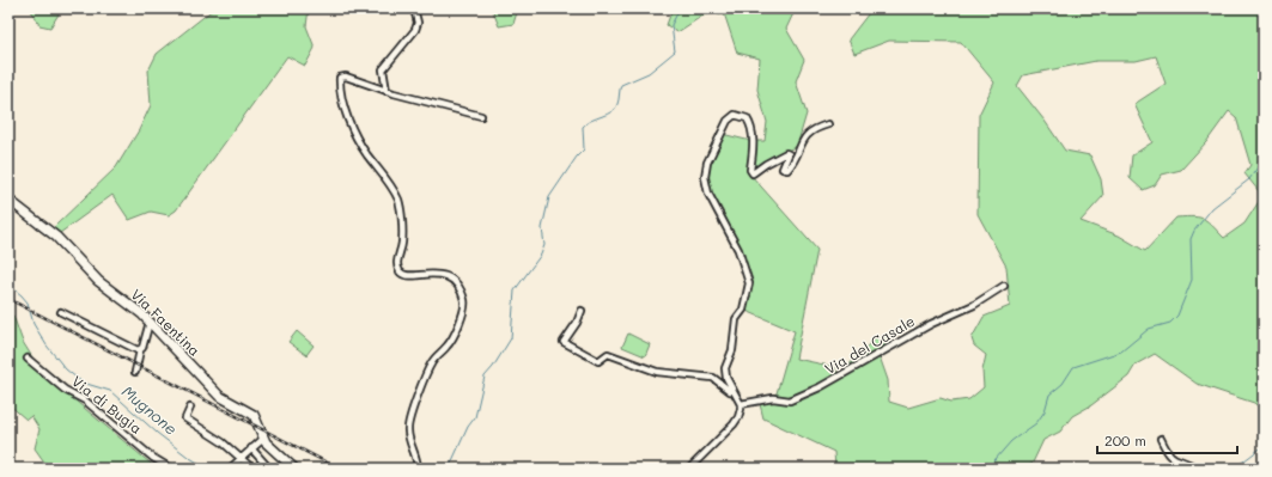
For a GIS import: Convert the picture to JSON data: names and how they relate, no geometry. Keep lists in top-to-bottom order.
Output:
{
  "streets": {
    "main road": ["Via Faentina"],
    "street": ["Via del Casale", "Via di Bugia"]
  },
  "water": ["Mugnone"],
  "scale_bar": "200 m"
}
